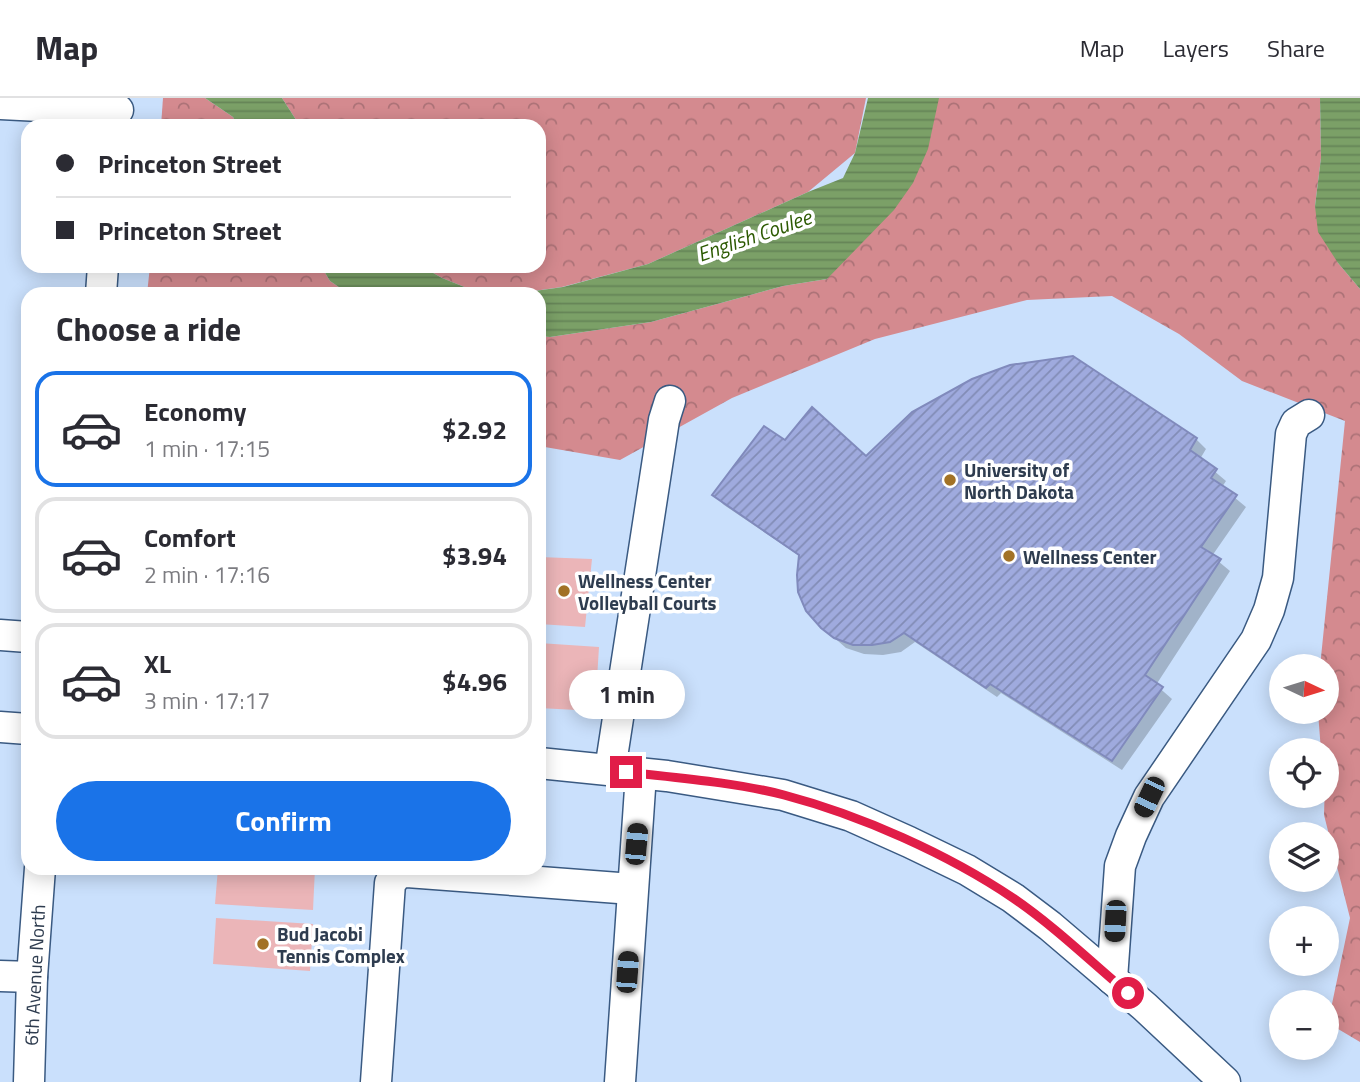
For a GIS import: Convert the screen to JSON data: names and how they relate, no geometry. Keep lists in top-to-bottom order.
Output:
{
  "streets": {
    "street": ["6th Avenue North"]
  },
  "water": ["English Coulee"],
  "places": [
    "University of North Dakota",
    "Wellness Center",
    "Wellness Center Volleyball Courts",
    "Bud Jacobi Tennis Complex"
  ],
  "north": "right",
  "page": {
    "header": "Map",
    "nav": ["Map", "Layers", "Share"],
    "banner": ["Princeton Street", "Princeton Street"],
    "heading": "Choose a ride",
    "list": [
      {
        "name": "Economy",
        "note": "1 min · 17:15",
        "value": "$2.92"
      },
      {
        "name": "Comfort",
        "note": "2 min · 17:16",
        "value": "$3.94"
      },
      {
        "name": "XL",
        "note": "3 min · 17:17",
        "value": "$4.96"
      }
    ],
    "map_buttons": ["+", "−"],
    "bubble": "1 min",
    "buttons": "Confirm"
  }
}
